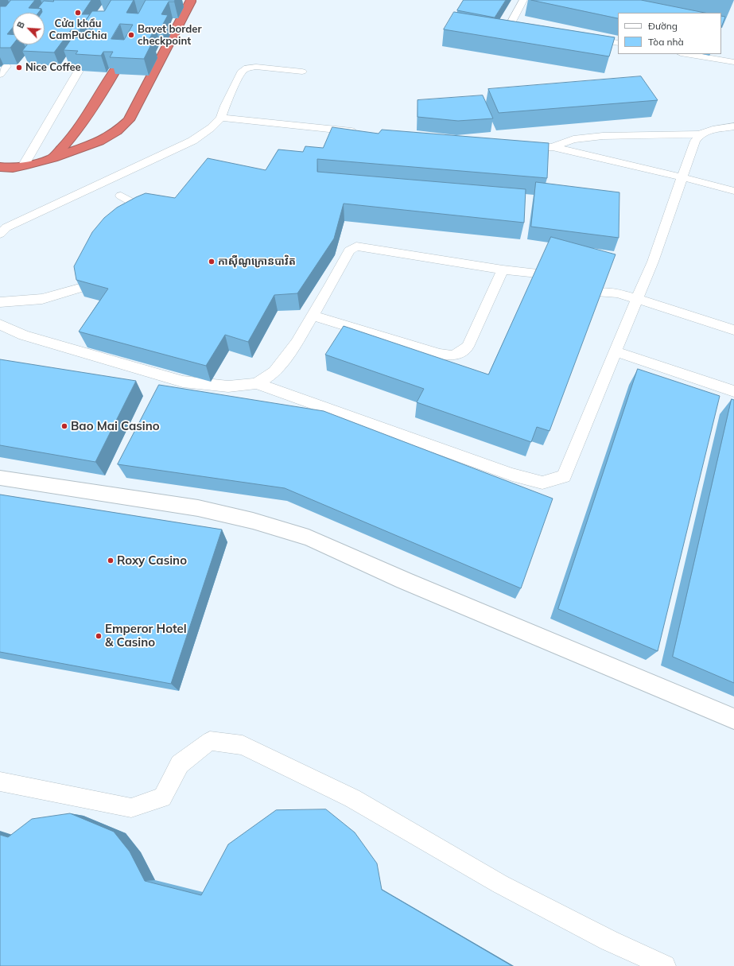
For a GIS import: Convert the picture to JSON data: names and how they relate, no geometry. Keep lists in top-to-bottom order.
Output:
{
  "places": [
    "Cửa khẩu CamPuChia",
    "Bavet border checkpoint",
    "Nice Coffee",
    "កាស៊ីណូក្រោនបាវិត",
    "Bao Mai Casino",
    "Roxy Casino",
    "Emperor Hotel & Casino"
  ],
  "legend": ["Đường", "Tòa nhà"],
  "north": "top left"
}
